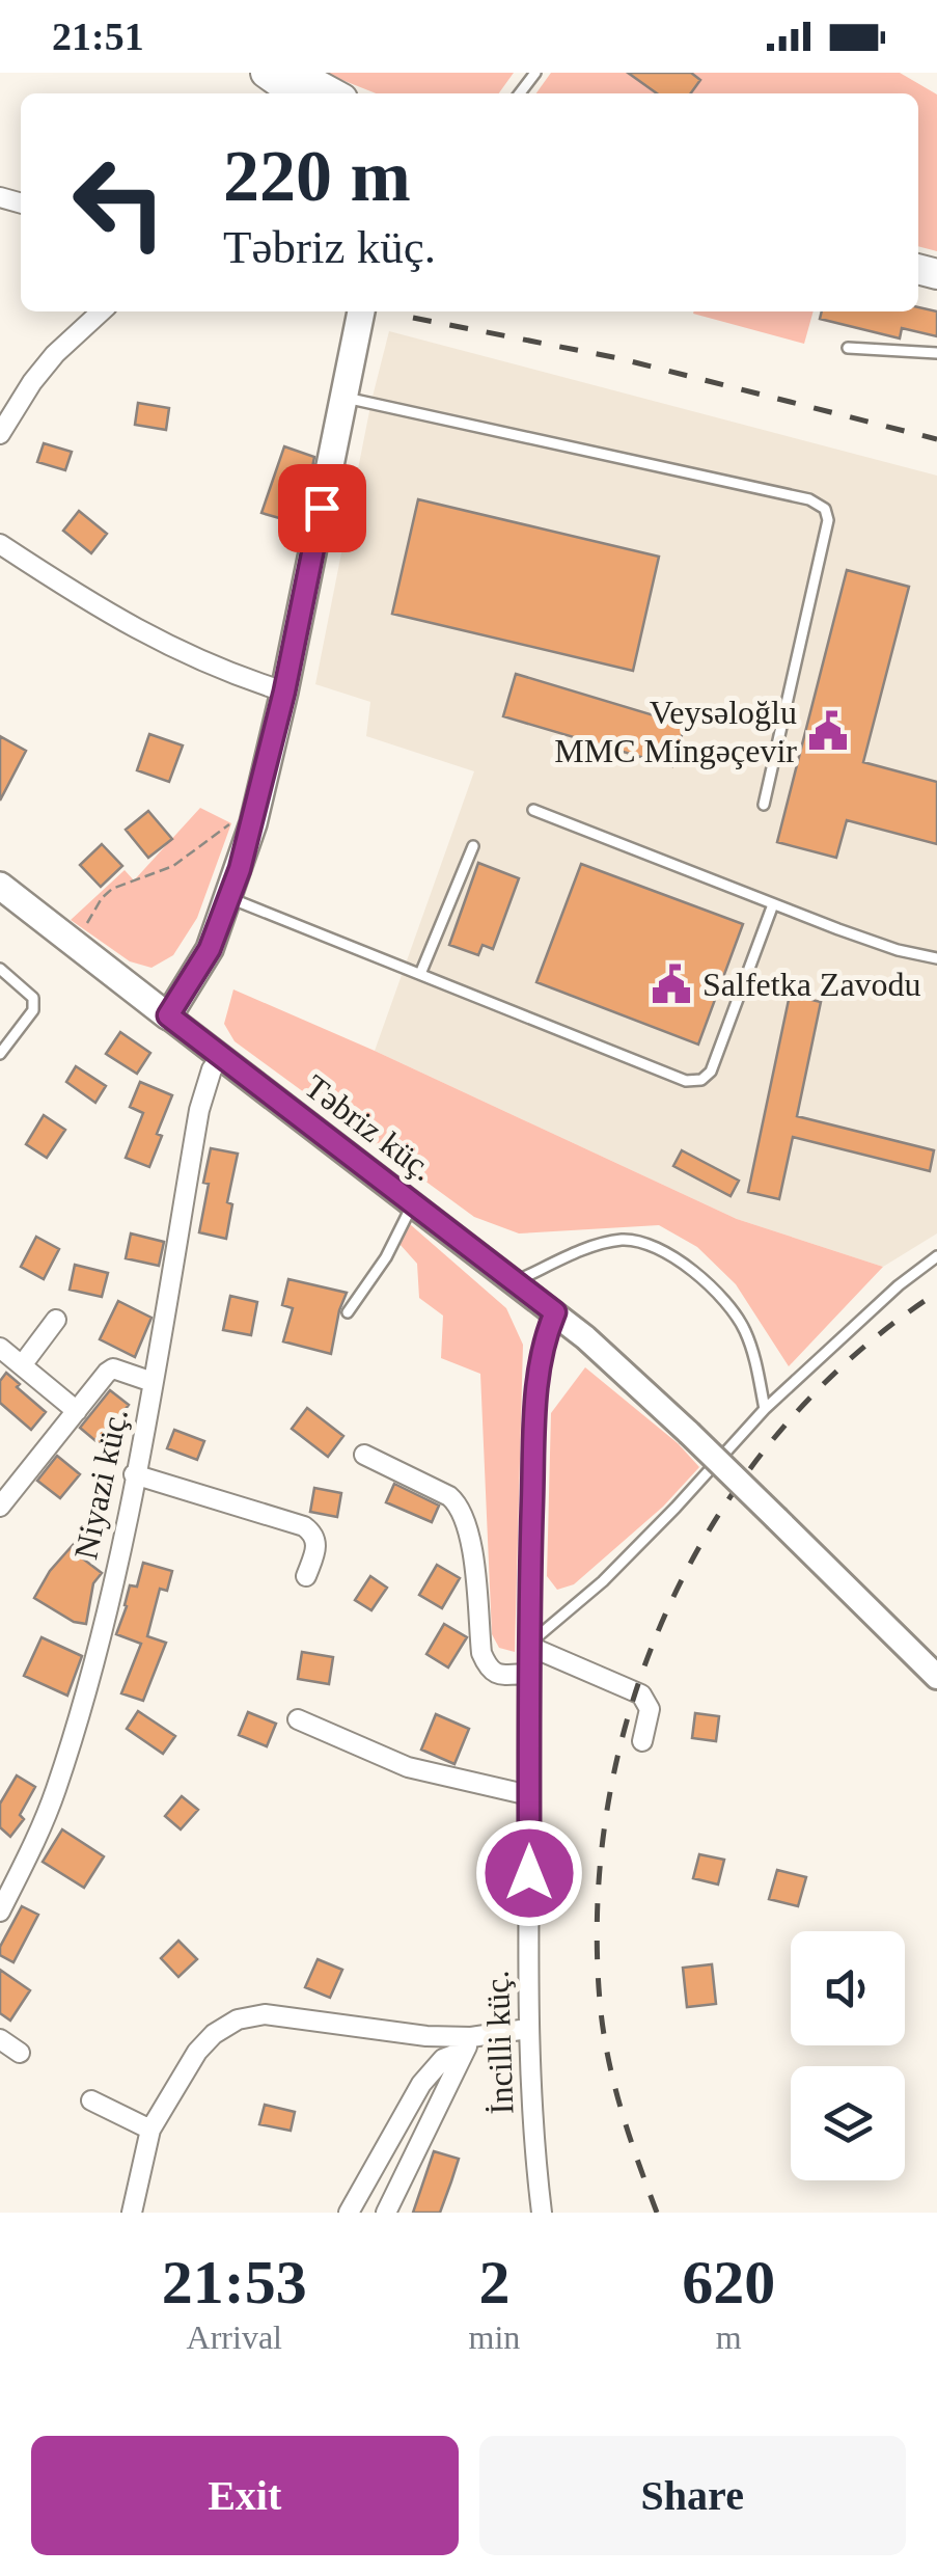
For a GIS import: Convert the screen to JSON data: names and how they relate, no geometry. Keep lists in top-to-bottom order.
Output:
{
  "streets": {
    "main road": ["Təbriz küç."],
    "street": ["Niyazi küç.", "İncilli küç."]
  },
  "crossings": [
    ["Təbriz küç.", "Niyazi küç."],
    ["Təbriz küç.", "İncilli küç."]
  ],
  "places": {
    "public building": ["Veysəloğlu MMC Mingəçevir", "Salfetka Zavodu"]
  },
  "page": {
    "status": "21:51",
    "turn": ["220 m", "Təbriz küç."],
    "eta": [
      "21:53",
      "Arrival",
      "2",
      "min",
      "620",
      "m"
    ],
    "buttons": ["Exit", "Share"]
  }
}
